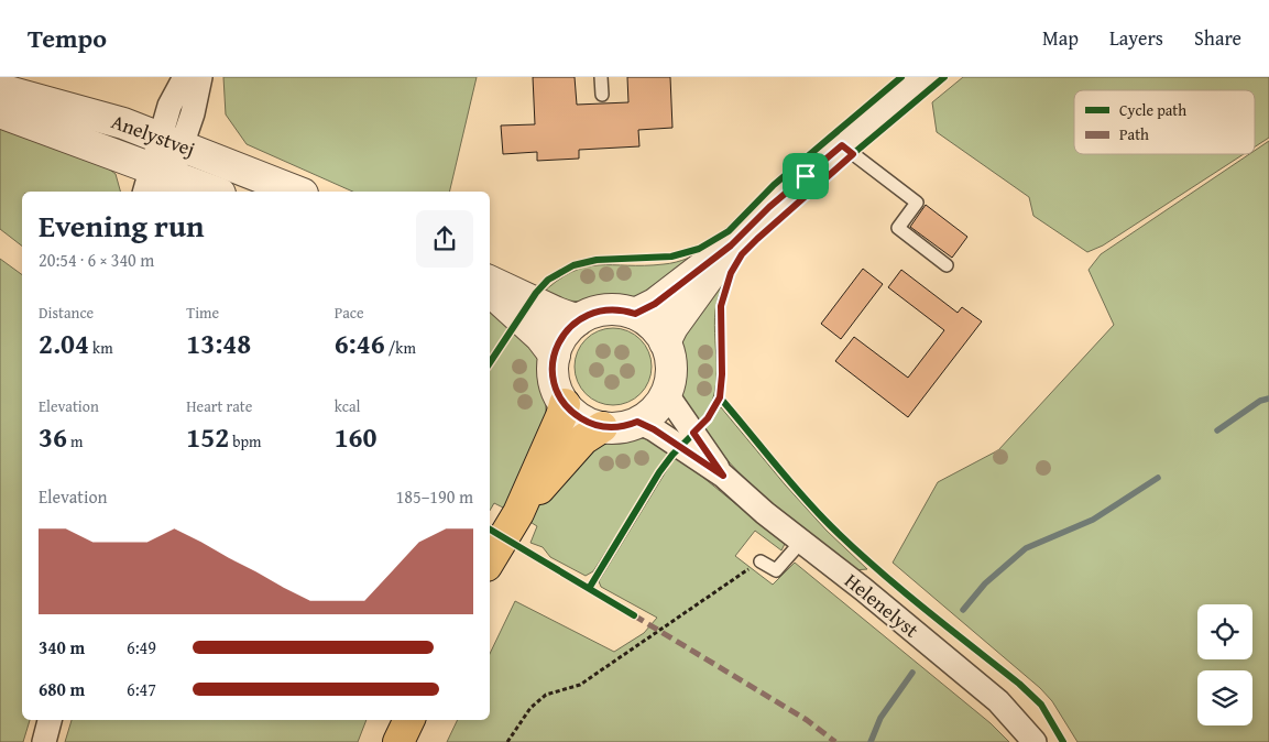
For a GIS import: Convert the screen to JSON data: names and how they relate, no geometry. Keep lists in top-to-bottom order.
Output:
{
  "streets": {
    "street": ["Anelystvej", "Helenelyst"]
  },
  "legend": ["Cycle path", "Path"],
  "page": {
    "header": "Tempo",
    "nav": ["Map", "Layers", "Share"],
    "heading": ["Evening run", "20:54 · 6 × 340 m"],
    "stats": [
      ["Distance", "2.04 km"],
      ["Time", "13:48"],
      ["Pace", "6:46 /km"],
      ["Elevation", "36 m"],
      ["Heart rate", "152 bpm"],
      ["kcal", "160"]
    ],
    "chart": ["Elevation", "185–190 m"],
    "list": [
      {
        "name": "340 m",
        "note": "6:49"
      },
      {
        "name": "680 m",
        "note": "6:47"
      }
    ]
  }
}
